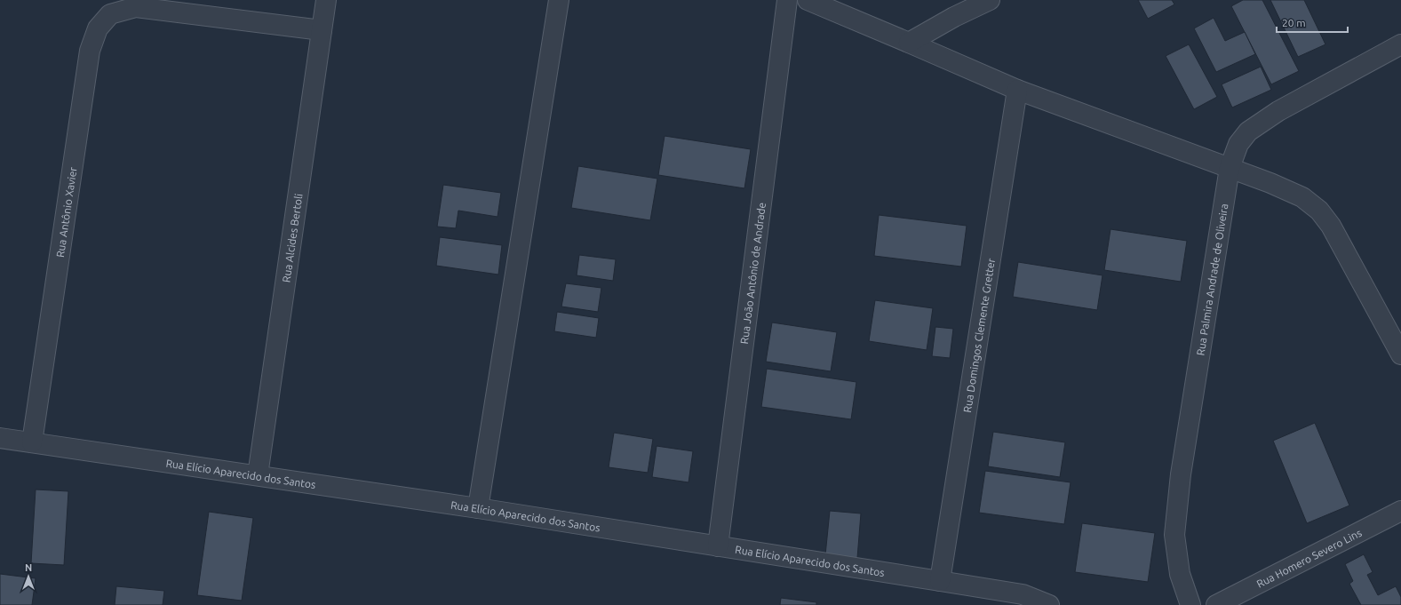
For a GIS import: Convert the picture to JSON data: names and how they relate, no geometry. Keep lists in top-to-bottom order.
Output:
{
  "streets": {
    "street": [
      "Rua Antônio Xavier",
      "Rua Alcides Bertoli",
      "Rua João Antônio de Andrade",
      "Rua Palmira Andrade de Oliveira",
      "Rua Domingos Clemente Gretter",
      "Rua Elício Aparecido dos Santos",
      "Rua Homero Severo Lins"
    ]
  },
  "crossings": [
    ["Rua Antônio Xavier", "Rua Alcides Bertoli"],
    ["Rua Antônio Xavier", "Rua Elício Aparecido dos Santos"],
    ["Rua Alcides Bertoli", "Rua Elício Aparecido dos Santos"],
    ["Rua João Antônio de Andrade", "Rua Elício Aparecido dos Santos"],
    ["Rua Domingos Clemente Gretter", "Rua Elício Aparecido dos Santos"]
  ],
  "scale_bar": "20 m",
  "north": "top"
}
